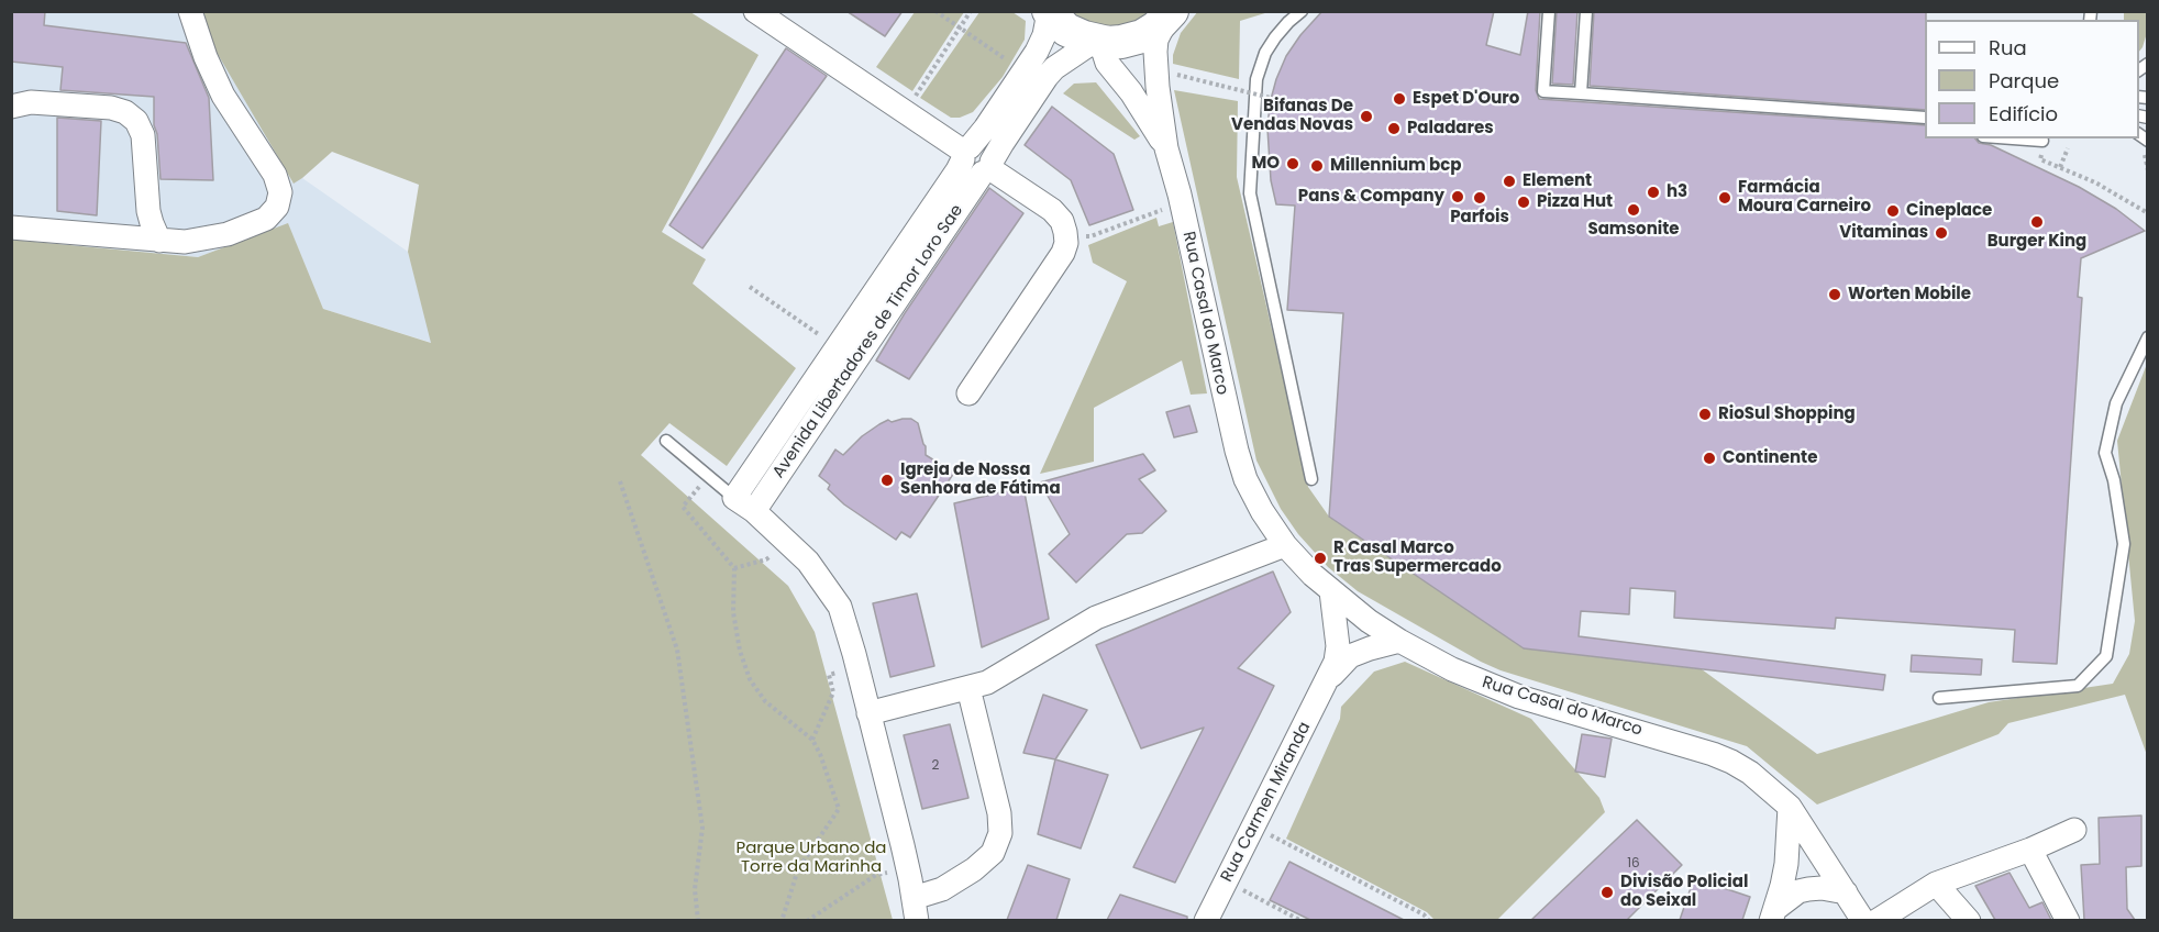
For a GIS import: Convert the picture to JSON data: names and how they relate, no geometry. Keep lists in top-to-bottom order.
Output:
{
  "streets": {
    "street": ["Rua Casal do Marco", "Avenida Libertadores de Timor Loro Sae", "Rua Carmen Miranda"]
  },
  "crossings": [
    ["Rua Casal do Marco", "Avenida Libertadores de Timor Loro Sae"],
    ["Rua Casal do Marco", "Rua Carmen Miranda"]
  ],
  "parks": ["Parque Urbano da Torre da Marinha"],
  "places": [
    "Espet D'Ouro",
    "Bifanas De Vendas Novas",
    "Paladares",
    "MO",
    "Millennium bcp",
    "Element",
    "h3",
    "Pans & Company",
    "Parfois",
    "Farmácia Moura Carneiro",
    "Pizza Hut",
    "Samsonite",
    "Cineplace",
    "Burger King",
    "Vitaminas",
    "Worten Mobile",
    "RioSul Shopping",
    "Continente",
    "Igreja de Nossa Senhora de Fátima",
    "R Casal Marco Tras Supermercado",
    "Divisão Policial do Seixal"
  ],
  "house_numbers": ["2", "16"],
  "legend": ["Rua", "Parque", "Edifício"]
}
